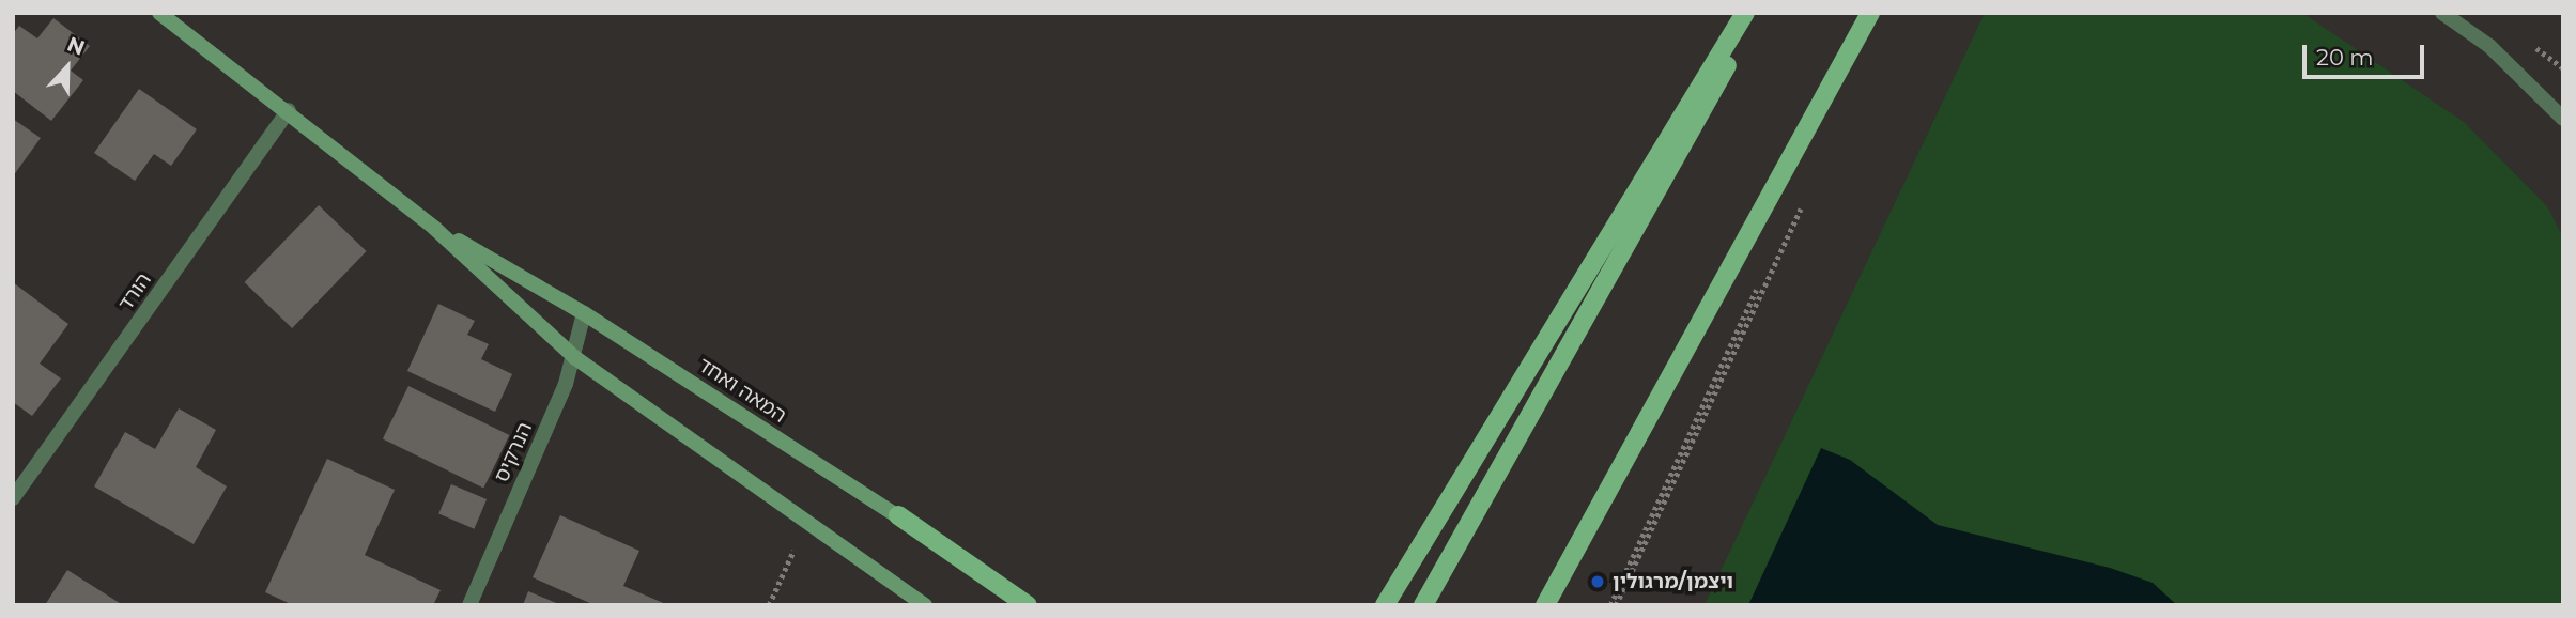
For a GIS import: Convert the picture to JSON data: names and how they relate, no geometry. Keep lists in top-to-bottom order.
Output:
{
  "streets": {
    "street": ["הורד", "המאה ואחד", "הנרקיס"]
  },
  "crossings": [
    ["הורד", "המאה ואחד"],
    ["המאה ואחד", "הנרקיס"]
  ],
  "places": ["ויצמן/מרגולין"],
  "scale_bar": "20 m",
  "north": "top"
}
